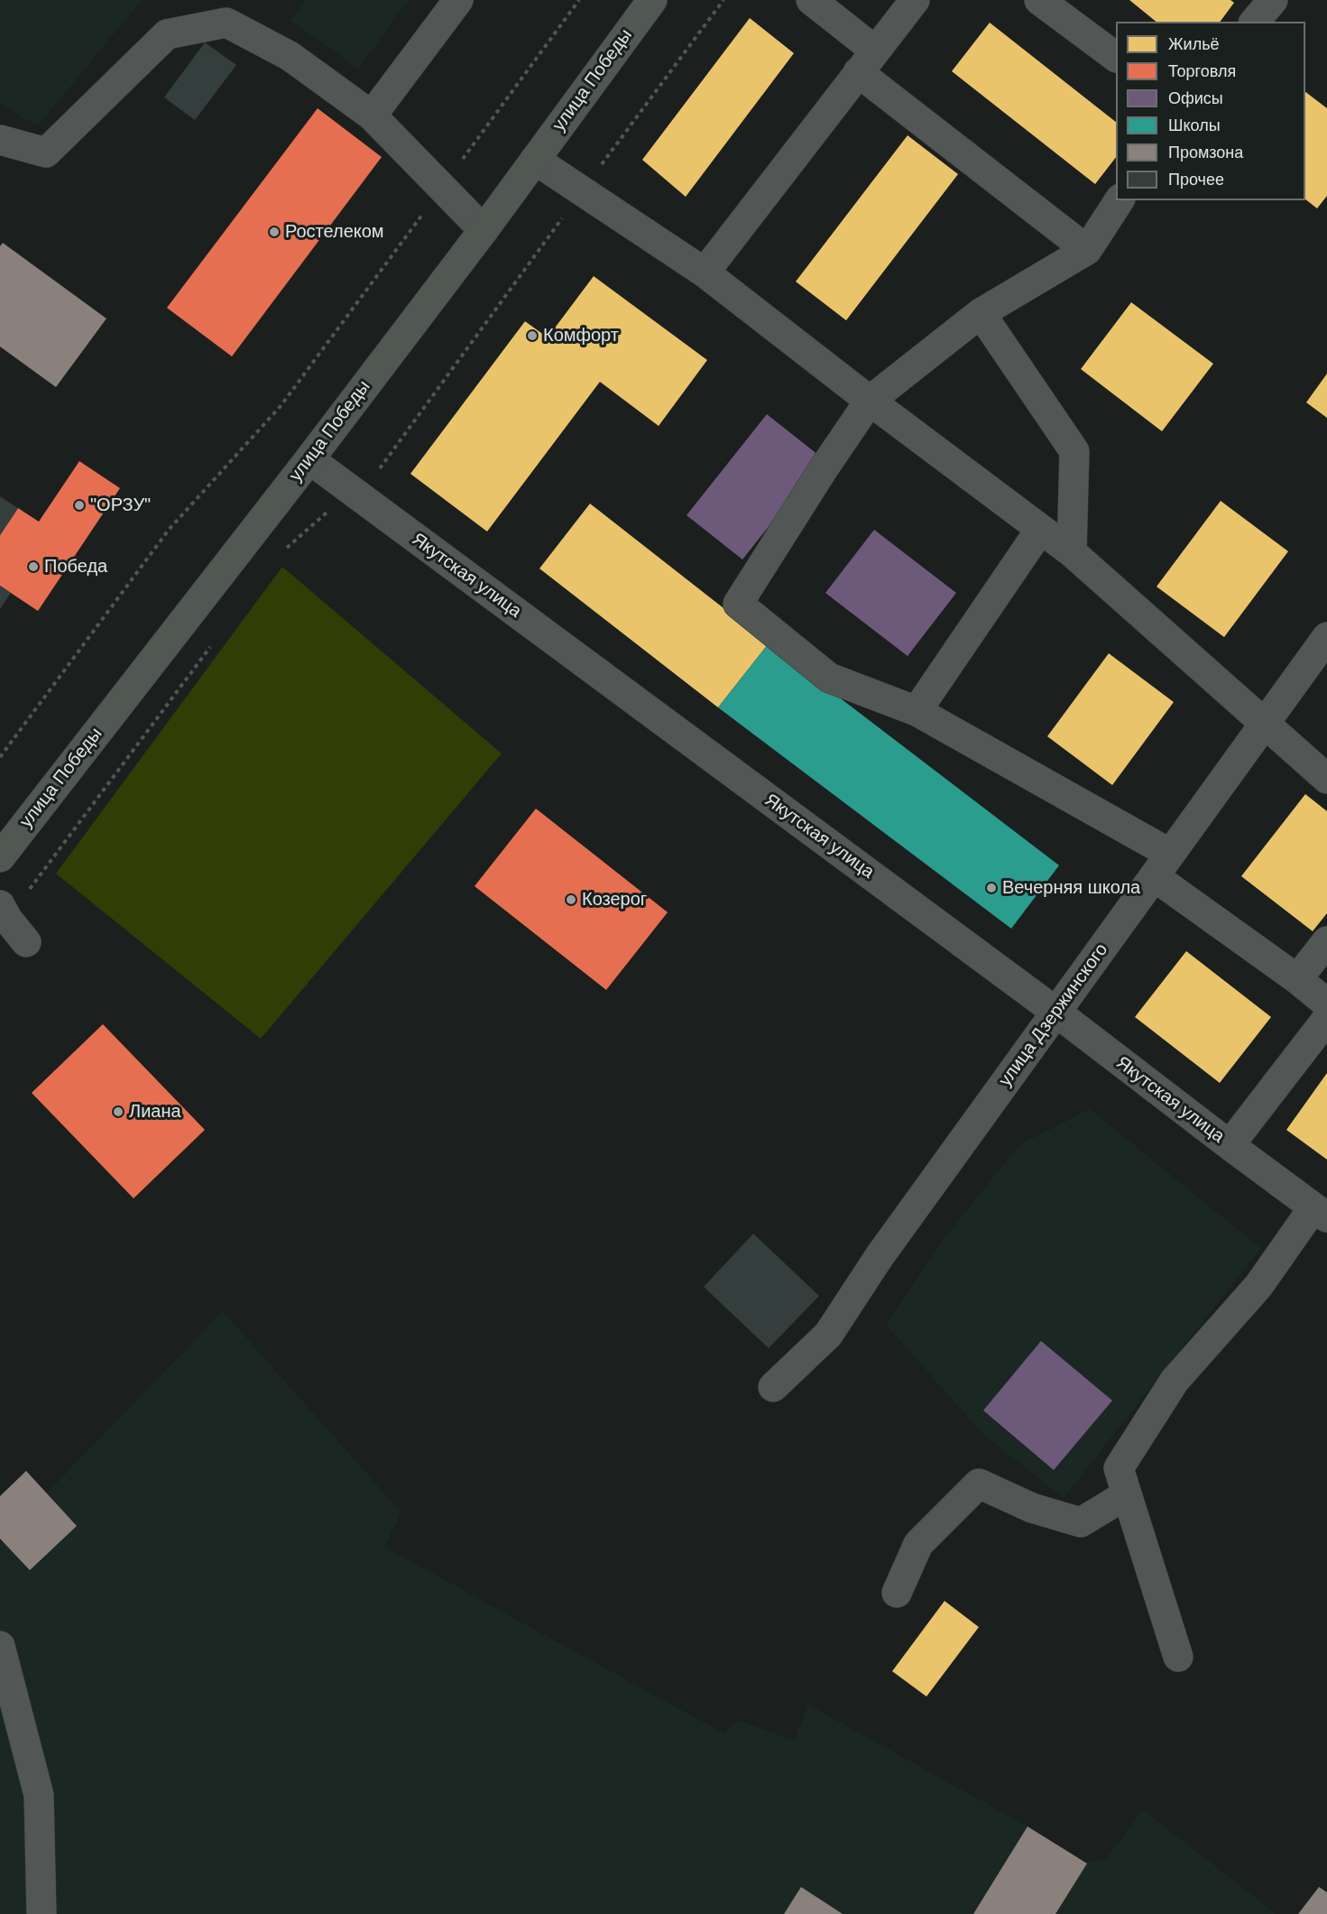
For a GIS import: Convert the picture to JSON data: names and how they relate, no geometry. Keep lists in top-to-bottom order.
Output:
{
  "streets": {
    "main road": ["улица Победы"],
    "street": ["Якутская улица", "улица Дзержинского"]
  },
  "crossings": [
    ["улица Победы", "Якутская улица"],
    ["Якутская улица", "улица Дзержинского"]
  ],
  "places": [
    "Ростелеком",
    "Комфорт",
    "\"ОРЗУ\"",
    "Победа",
    "Вечерняя школа",
    "Козерог",
    "Лиана"
  ],
  "legend": [
    "Жильё",
    "Торговля",
    "Офисы",
    "Школы",
    "Промзона",
    "Прочее"
  ]
}
